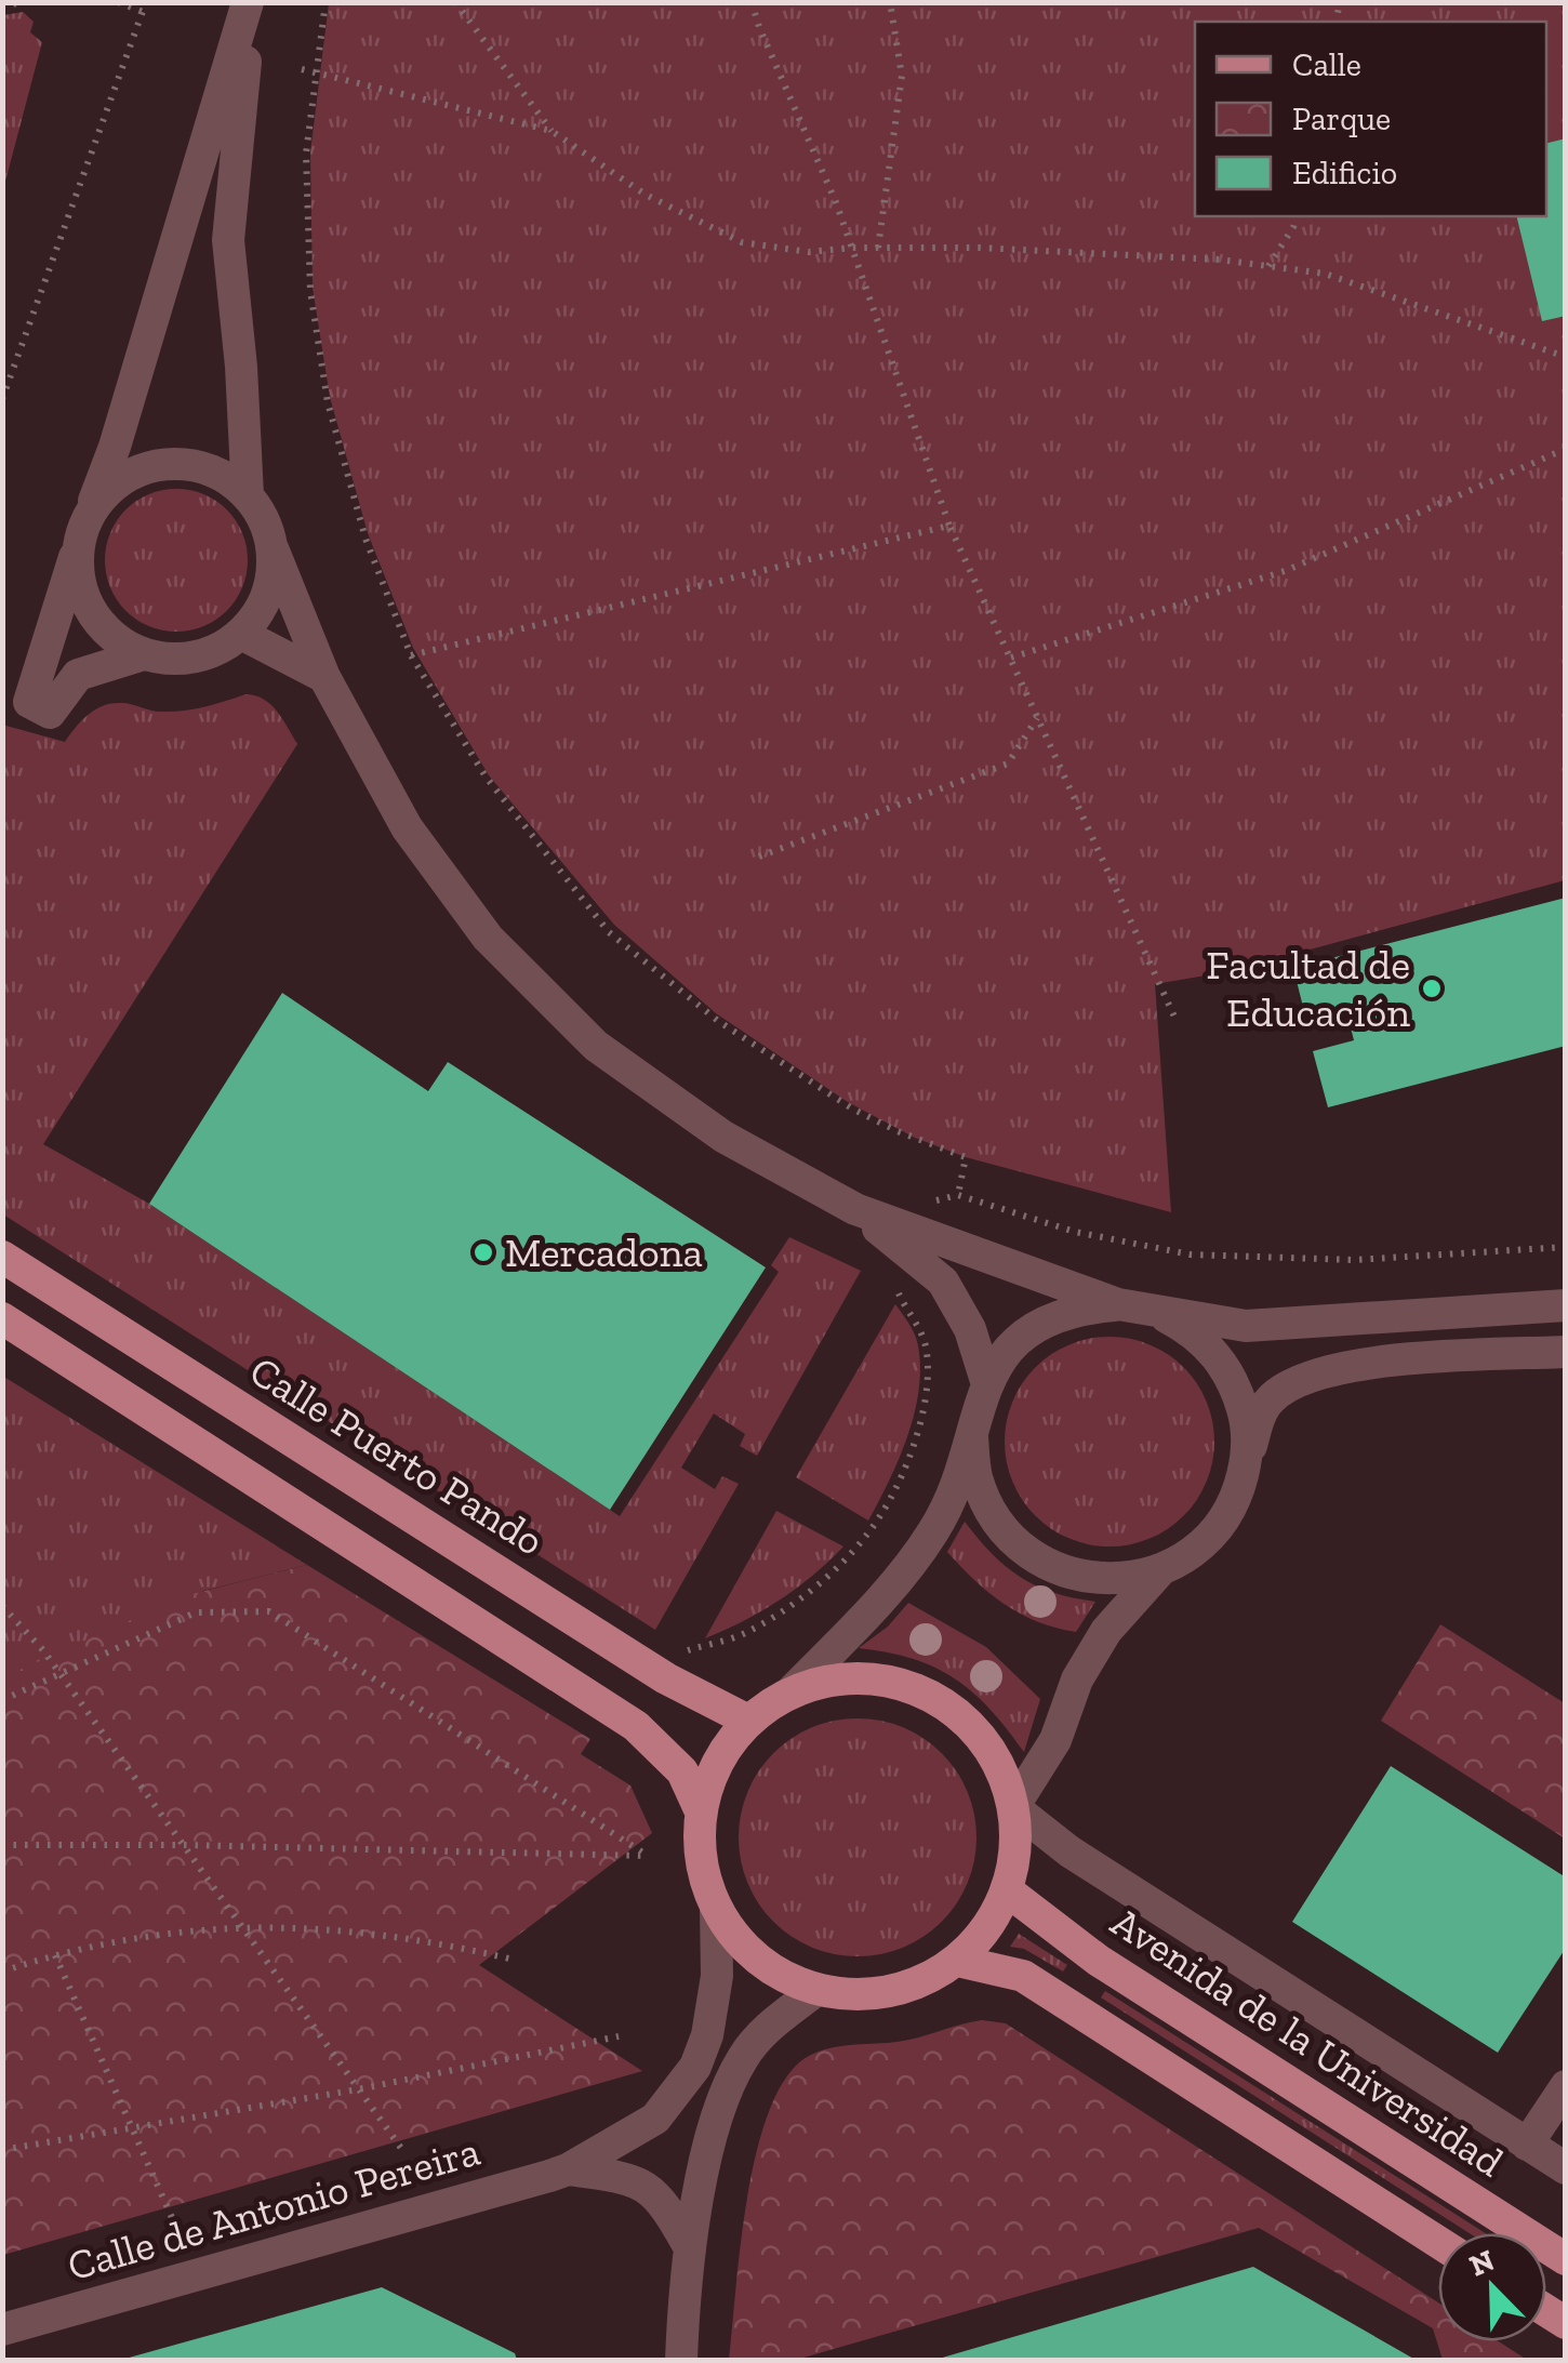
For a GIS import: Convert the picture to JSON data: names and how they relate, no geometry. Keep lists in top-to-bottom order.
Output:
{
  "streets": {
    "main road": ["Calle Puerto Pando", "Avenida de la Universidad"],
    "street": ["Calle de Antonio Pereira"]
  },
  "crossings": [
    ["Calle Puerto Pando", "Avenida de la Universidad"],
    ["Calle Puerto Pando", "Calle de Antonio Pereira"],
    ["Avenida de la Universidad", "Calle de Antonio Pereira"]
  ],
  "places": ["Facultad de Educación", "Mercadona"],
  "legend": ["Calle", "Parque", "Edificio"],
  "north": "top left"
}
